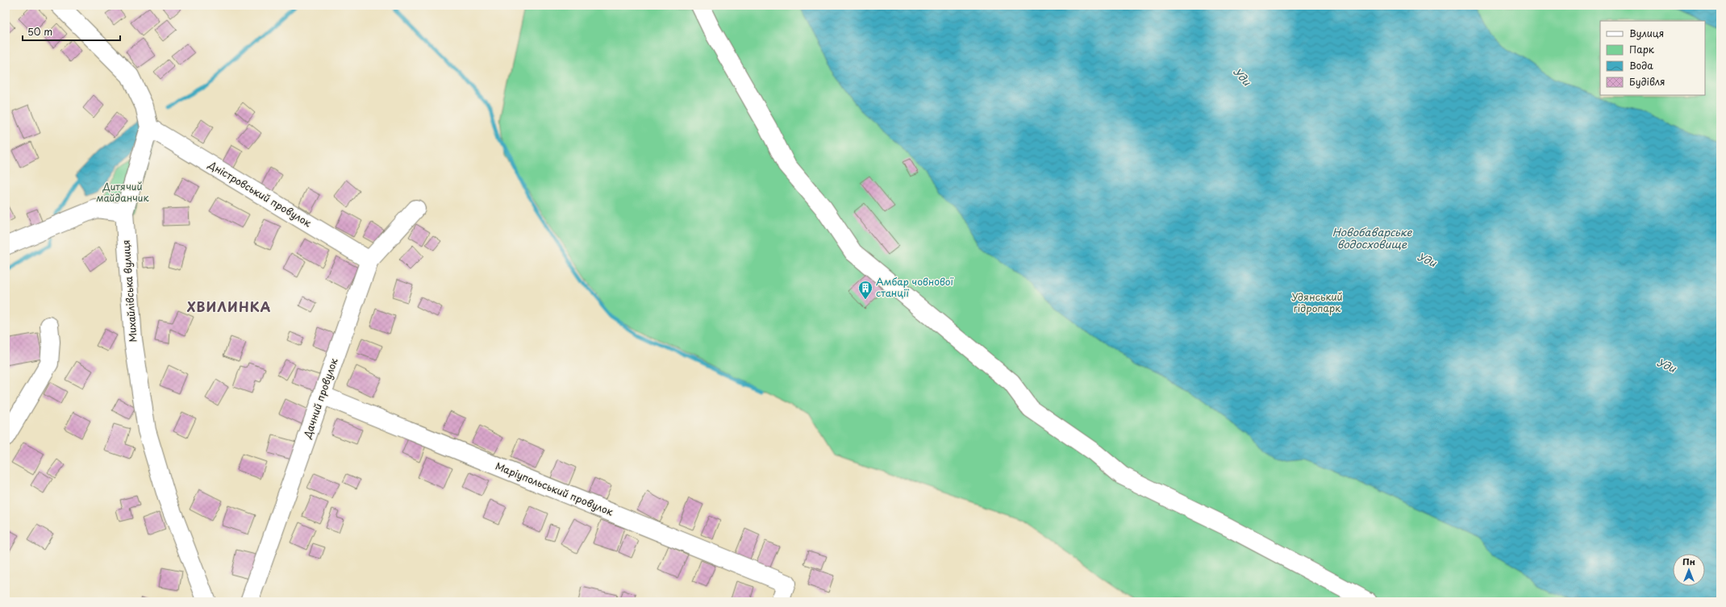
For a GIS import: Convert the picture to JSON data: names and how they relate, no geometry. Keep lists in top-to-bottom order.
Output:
{
  "streets": {
    "street": [
      "Дністровський провулок",
      "Михайлівська вулиця",
      "Дачний провулок",
      "Маріупольський провулок"
    ]
  },
  "crossings": [
    ["Дністровський провулок", "Михайлівська вулиця"],
    ["Дністровський провулок", "Дачний провулок"],
    ["Дачний провулок", "Маріупольський провулок"]
  ],
  "districts": ["ХВИЛИНКА"],
  "water": ["Уди", "Новобаварське водосховище"],
  "parks": ["Дитячий майданчик", "Удянський гідропарк"],
  "places": {
    "building": ["Амбар човнової станції"]
  },
  "legend": [
    "Вулиця",
    "Парк",
    "Вода",
    "Будівля"
  ],
  "scale_bar": "50 m",
  "north": "top"
}
